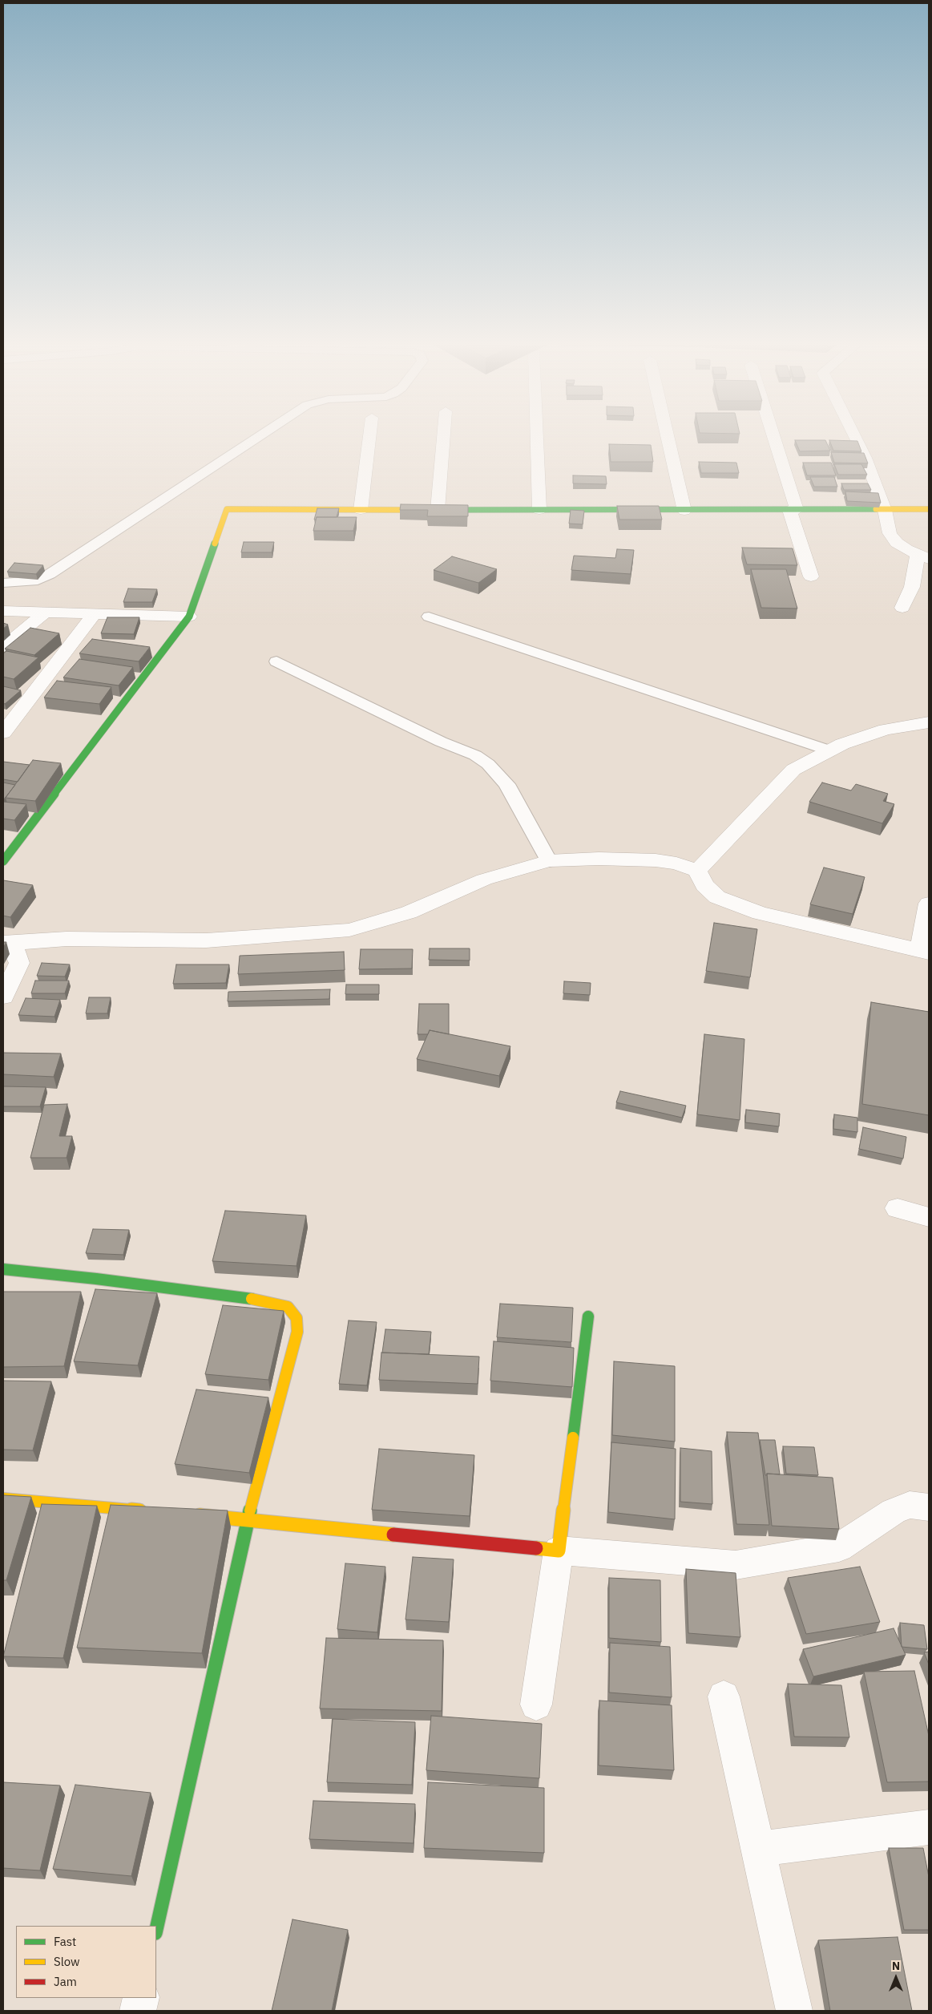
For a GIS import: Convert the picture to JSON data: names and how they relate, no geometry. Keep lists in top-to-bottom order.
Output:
{
  "legend": ["Fast", "Slow", "Jam"],
  "north": "top"
}
